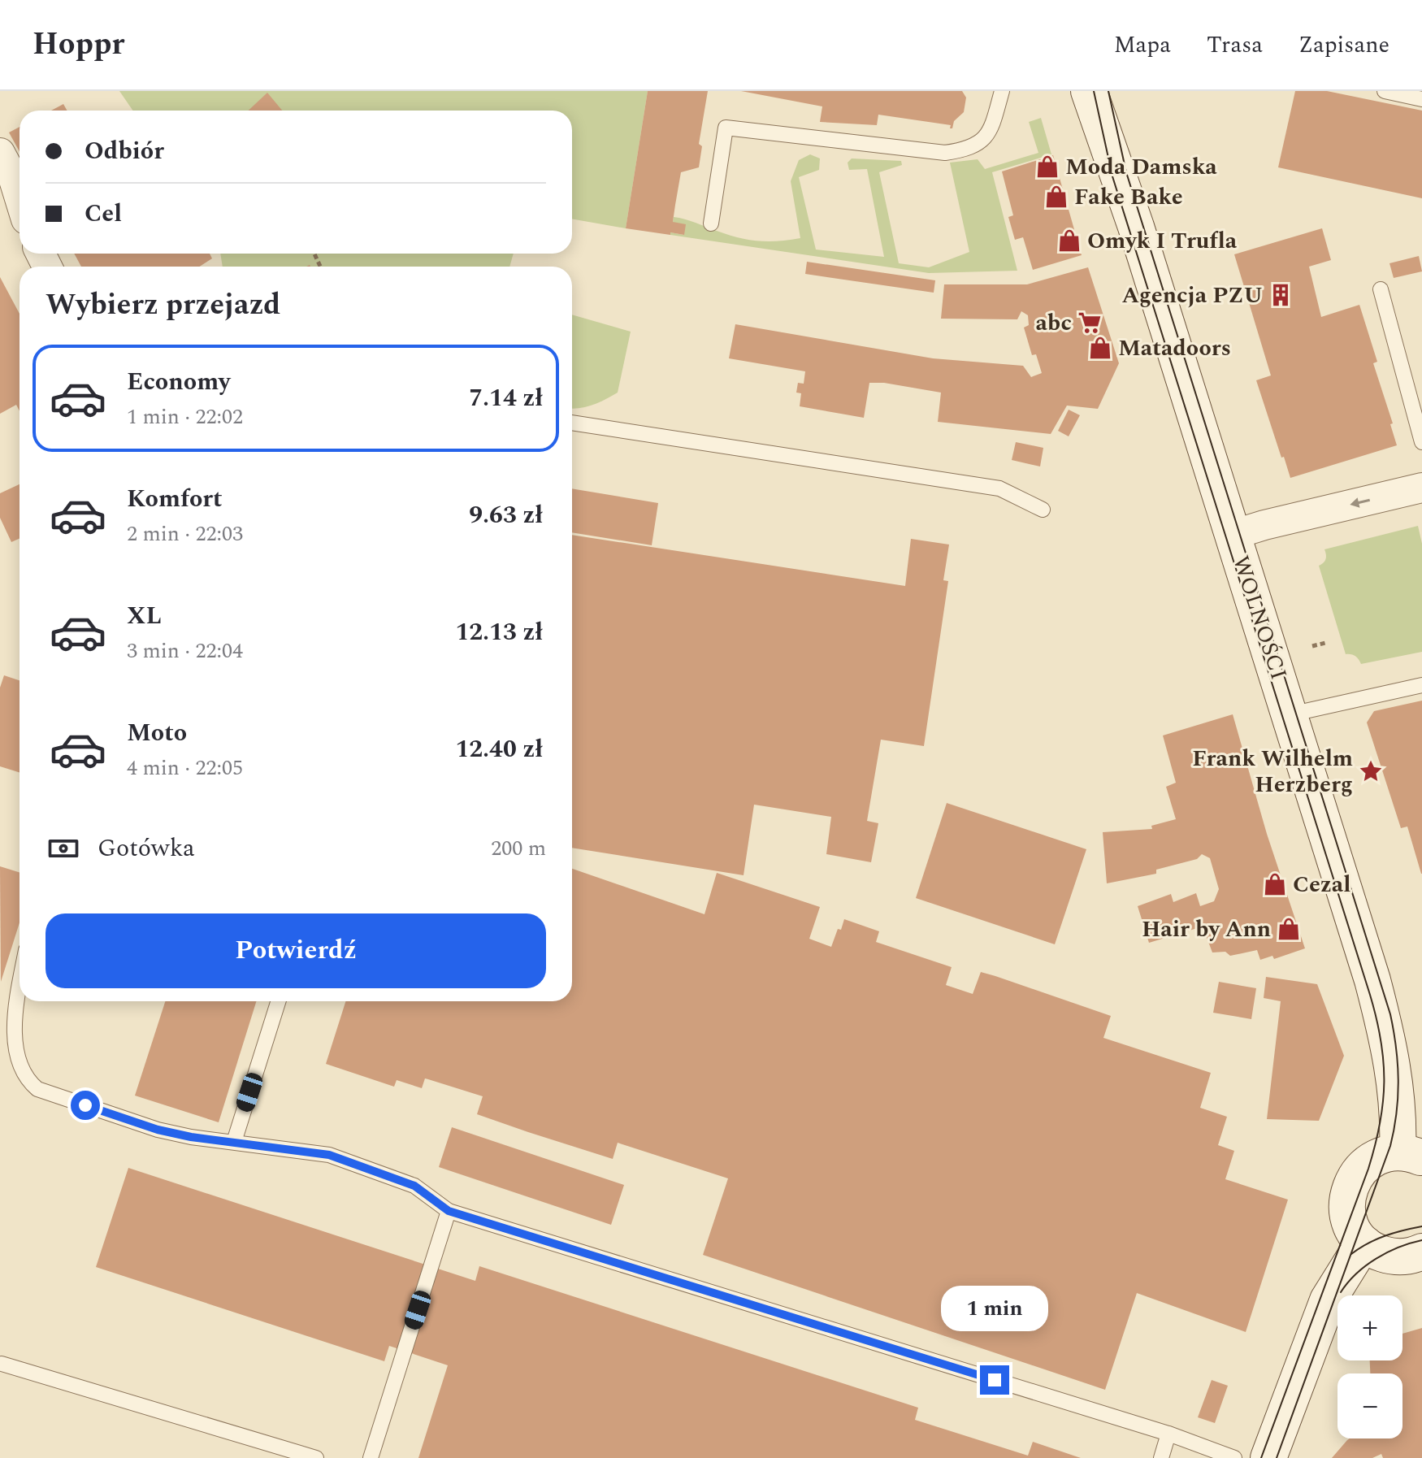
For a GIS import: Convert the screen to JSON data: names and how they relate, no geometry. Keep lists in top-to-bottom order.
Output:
{
  "streets": {
    "street": ["WOLNOŚCI"]
  },
  "places": {
    "shop": [
      "Moda Damska",
      "Fake Bake",
      "Omyk I Trufla",
      "Matadoors",
      "Cezal",
      "Hair by Ann"
    ],
    "building": ["Agencja PZU"],
    "supermarket": ["abc"],
    "place": ["Frank Wilhelm Herzberg"]
  },
  "page": {
    "header": "Hoppr",
    "nav": ["Mapa", "Trasa", "Zapisane"],
    "banner": ["Odbiór", "Cel"],
    "heading": "Wybierz przejazd",
    "list": [
      {
        "name": "Economy",
        "note": "1 min · 22:02",
        "value": "7.14 zł"
      },
      {
        "name": "Komfort",
        "note": "2 min · 22:03",
        "value": "9.63 zł"
      },
      {
        "name": "XL",
        "note": "3 min · 22:04",
        "value": "12.13 zł"
      },
      {
        "name": "Moto",
        "note": "4 min · 22:05",
        "value": "12.40 zł"
      }
    ],
    "pay": ["Gotówka", "200 m"],
    "buttons": "Potwierdź",
    "bubble": "1 min",
    "map_buttons": ["+", "−"]
  }
}
